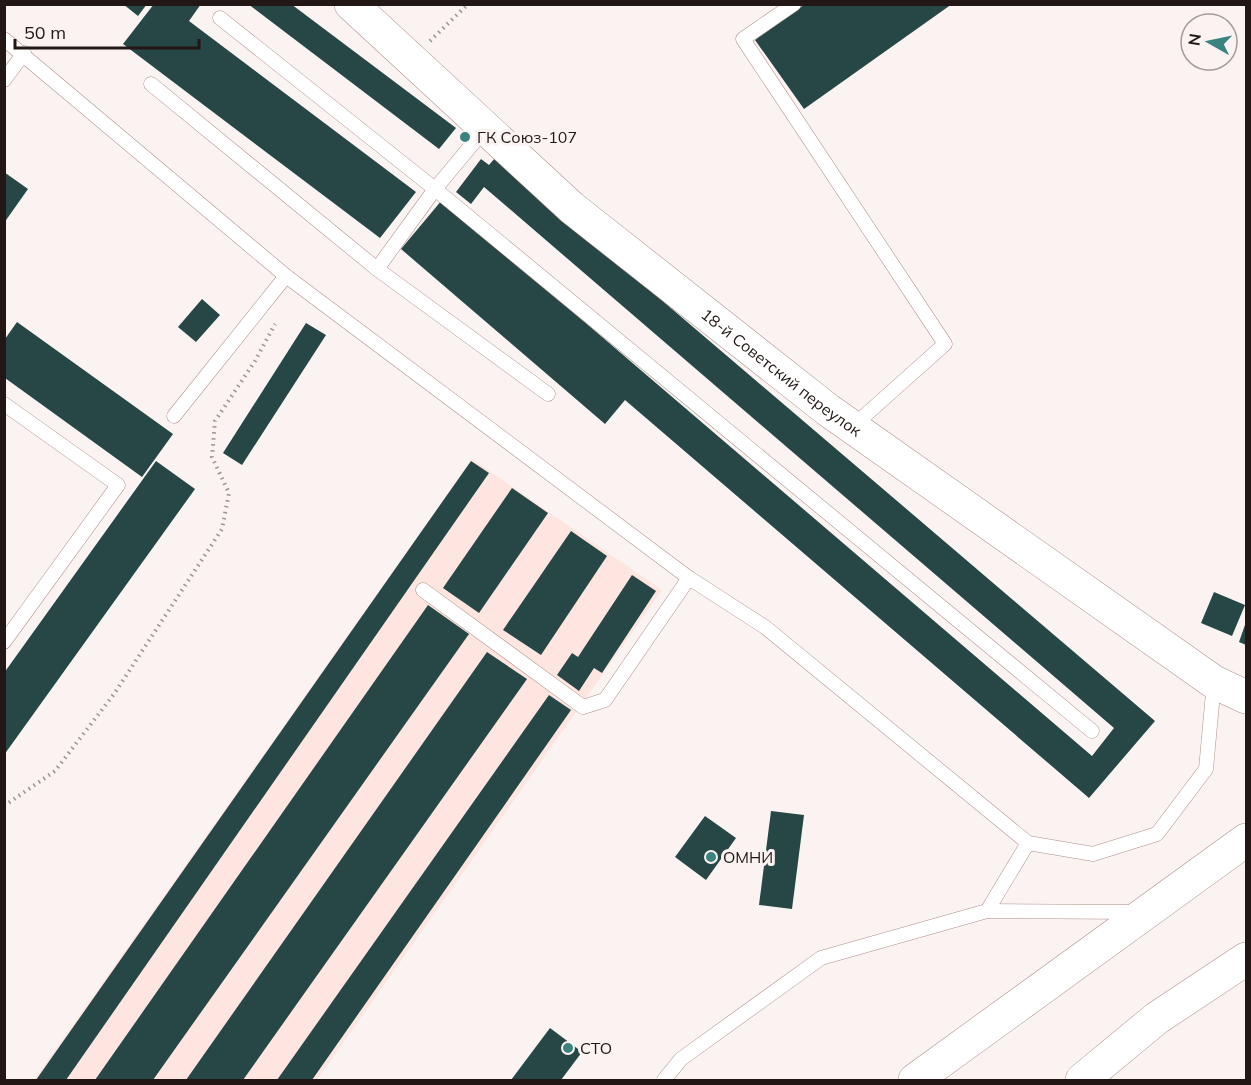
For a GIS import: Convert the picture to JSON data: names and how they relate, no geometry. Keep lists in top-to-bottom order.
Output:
{
  "streets": {
    "street": ["18-й Советский переулок"]
  },
  "places": ["ГК Союз-107", "ОМНИ", "СТО"],
  "scale_bar": "50 m",
  "north": "left"
}
